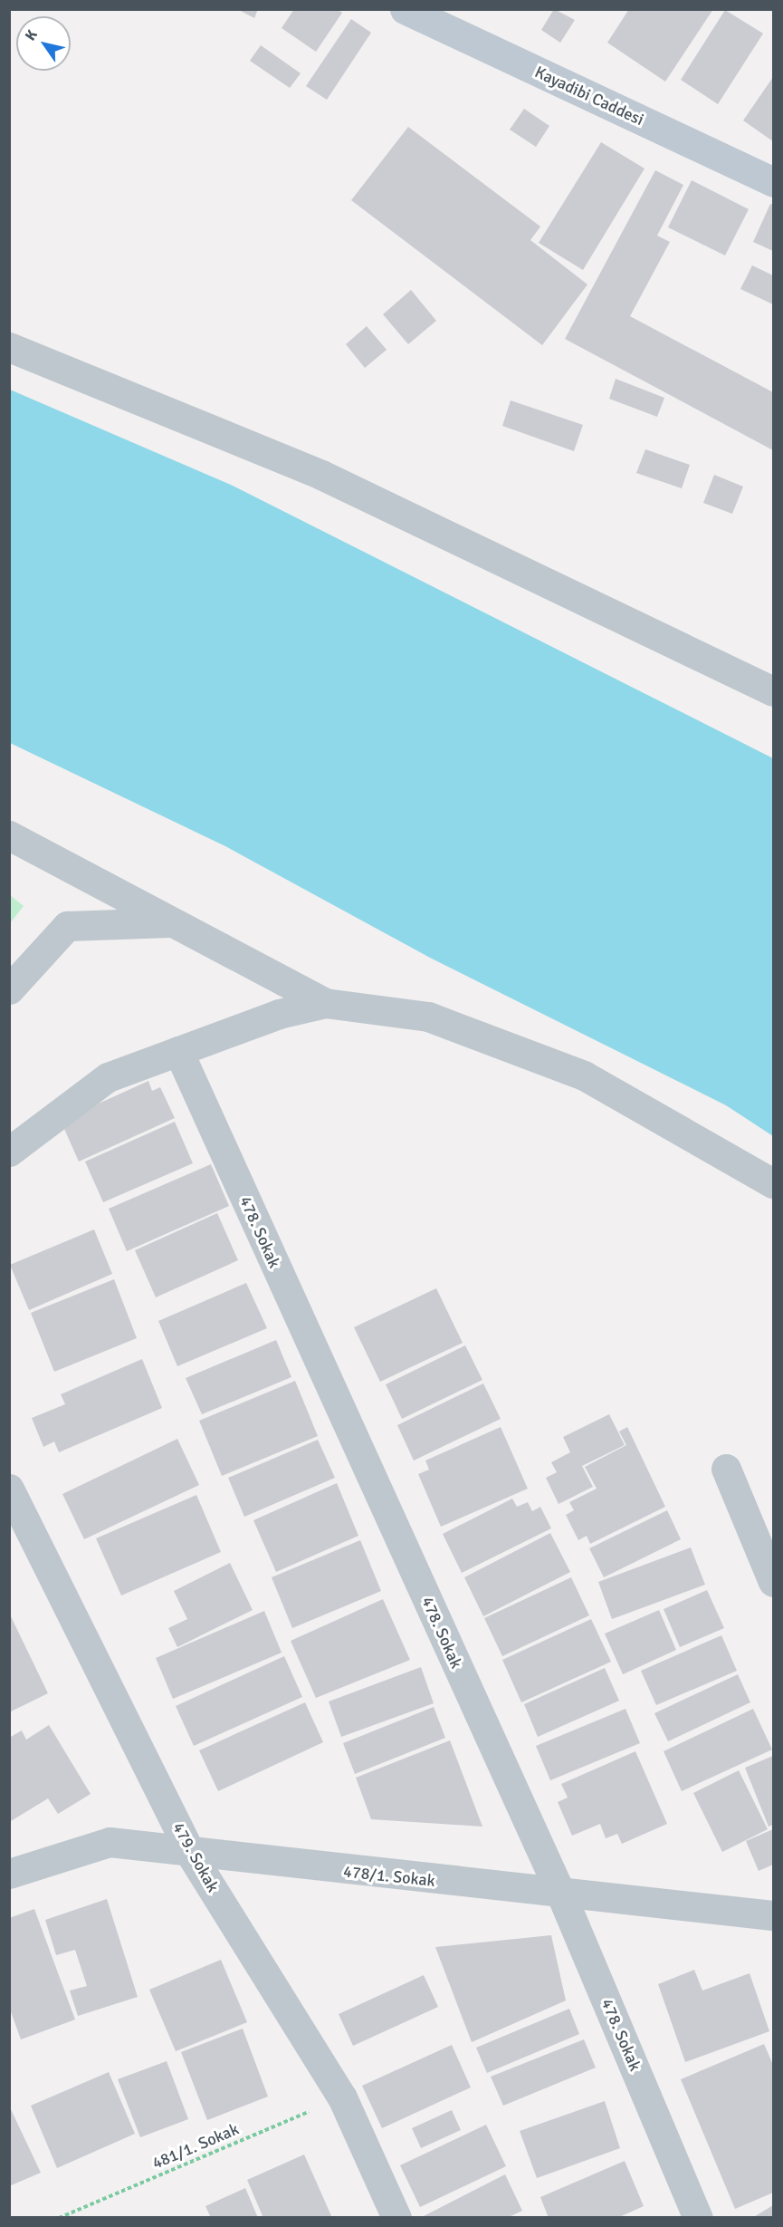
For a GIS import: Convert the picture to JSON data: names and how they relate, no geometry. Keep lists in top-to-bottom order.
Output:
{
  "streets": {
    "street": [
      "Kayadibi Caddesi",
      "478. Sokak",
      "479. Sokak",
      "478/1. Sokak"
    ],
    "path": ["481/1. Sokak"]
  },
  "crossings": [
    ["478. Sokak", "478/1. Sokak"],
    ["479. Sokak", "478/1. Sokak"],
    ["479. Sokak", "481/1. Sokak"]
  ],
  "north": "top left"
}
